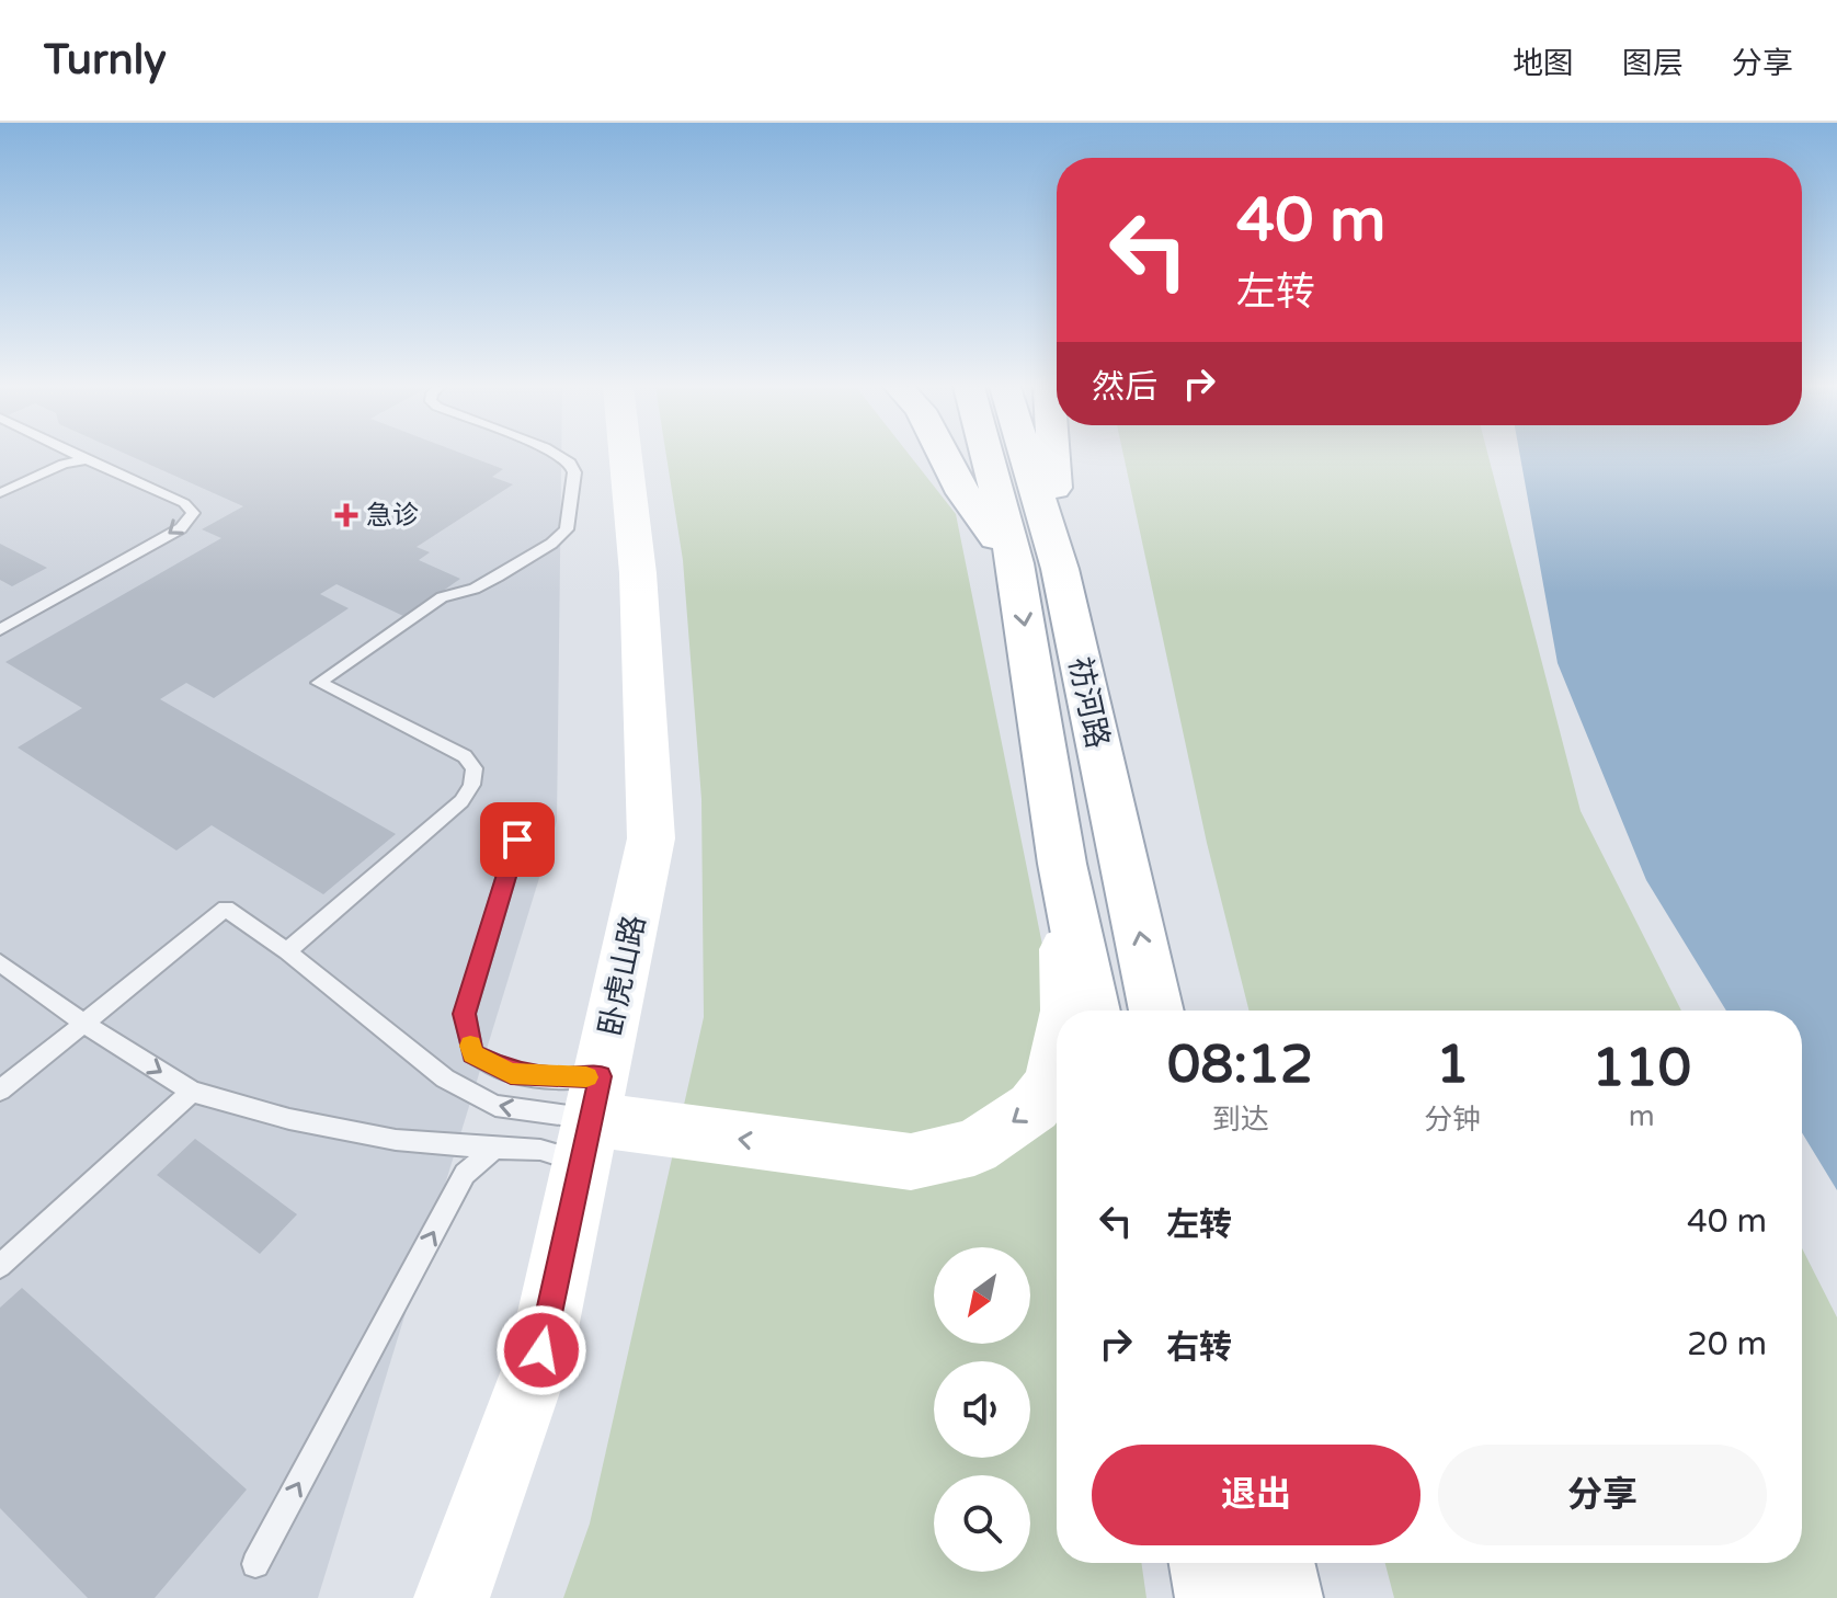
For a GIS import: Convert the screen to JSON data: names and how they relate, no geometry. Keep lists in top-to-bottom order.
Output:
{
  "streets": {
    "main road": ["祊河路", "卧虎山路"]
  },
  "places": {
    "health": ["急诊"]
  },
  "north": "bottom left",
  "page": {
    "header": "Turnly",
    "nav": ["地图", "图层", "分享"],
    "turn": ["40 m", "左转"],
    "then": "然后",
    "eta": [
      "08:12",
      "到达",
      "1",
      "分钟",
      "110",
      "m"
    ],
    "list": [
      {
        "name": "左转",
        "value": "40 m"
      },
      {
        "name": "右转",
        "value": "20 m"
      }
    ],
    "buttons": ["退出", "分享"]
  }
}
